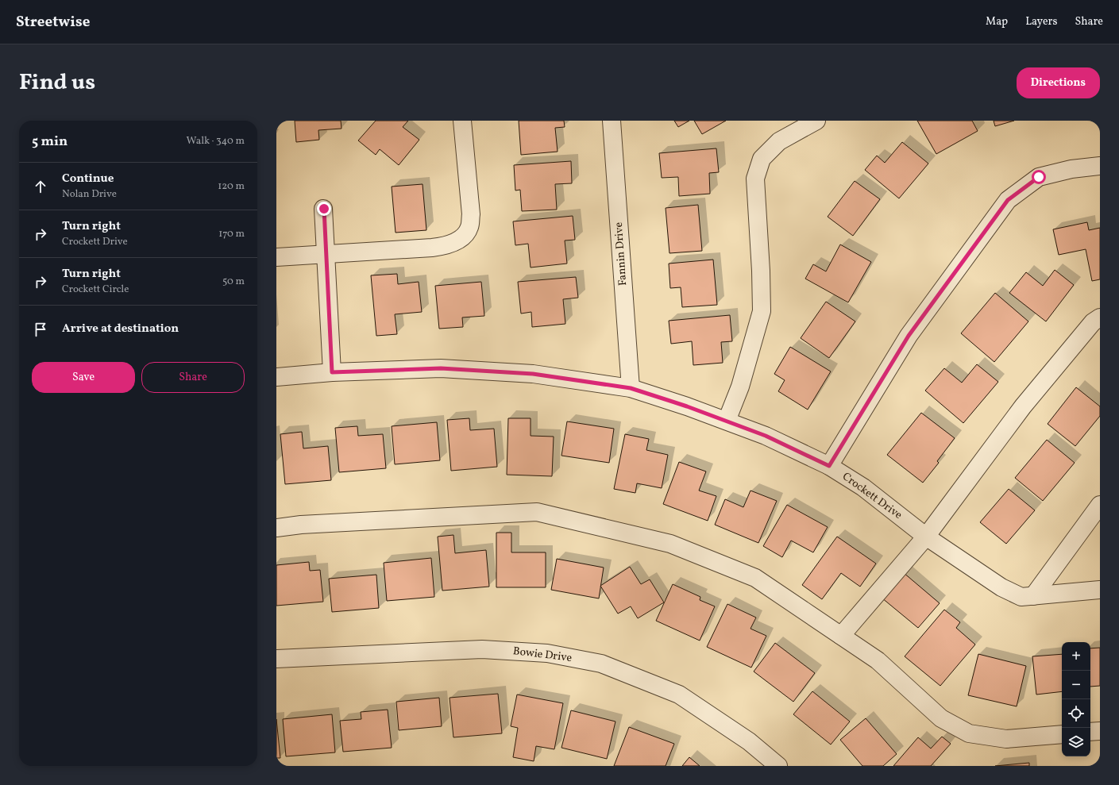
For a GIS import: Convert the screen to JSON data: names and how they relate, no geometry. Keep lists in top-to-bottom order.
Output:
{
  "streets": {
    "street": ["Fannin Drive", "Crockett Drive", "Bowie Drive"]
  },
  "crossings": [
    ["Fannin Drive", "Crockett Drive"]
  ],
  "page": {
    "header": "Streetwise",
    "nav": ["Map", "Layers", "Share"],
    "title": "Find us",
    "buttons": [
      "Directions",
      ["Save", "Share"]
    ],
    "heading": ["5 min", "Walk · 340 m"],
    "list": [
      ["Continue", "Nolan Drive", "120 m"],
      ["Turn right", "Crockett Drive", "170 m"],
      ["Turn right", "Crockett Circle", "50 m"],
      "Arrive at destination"
    ],
    "map_buttons": ["+", "−"]
  }
}
